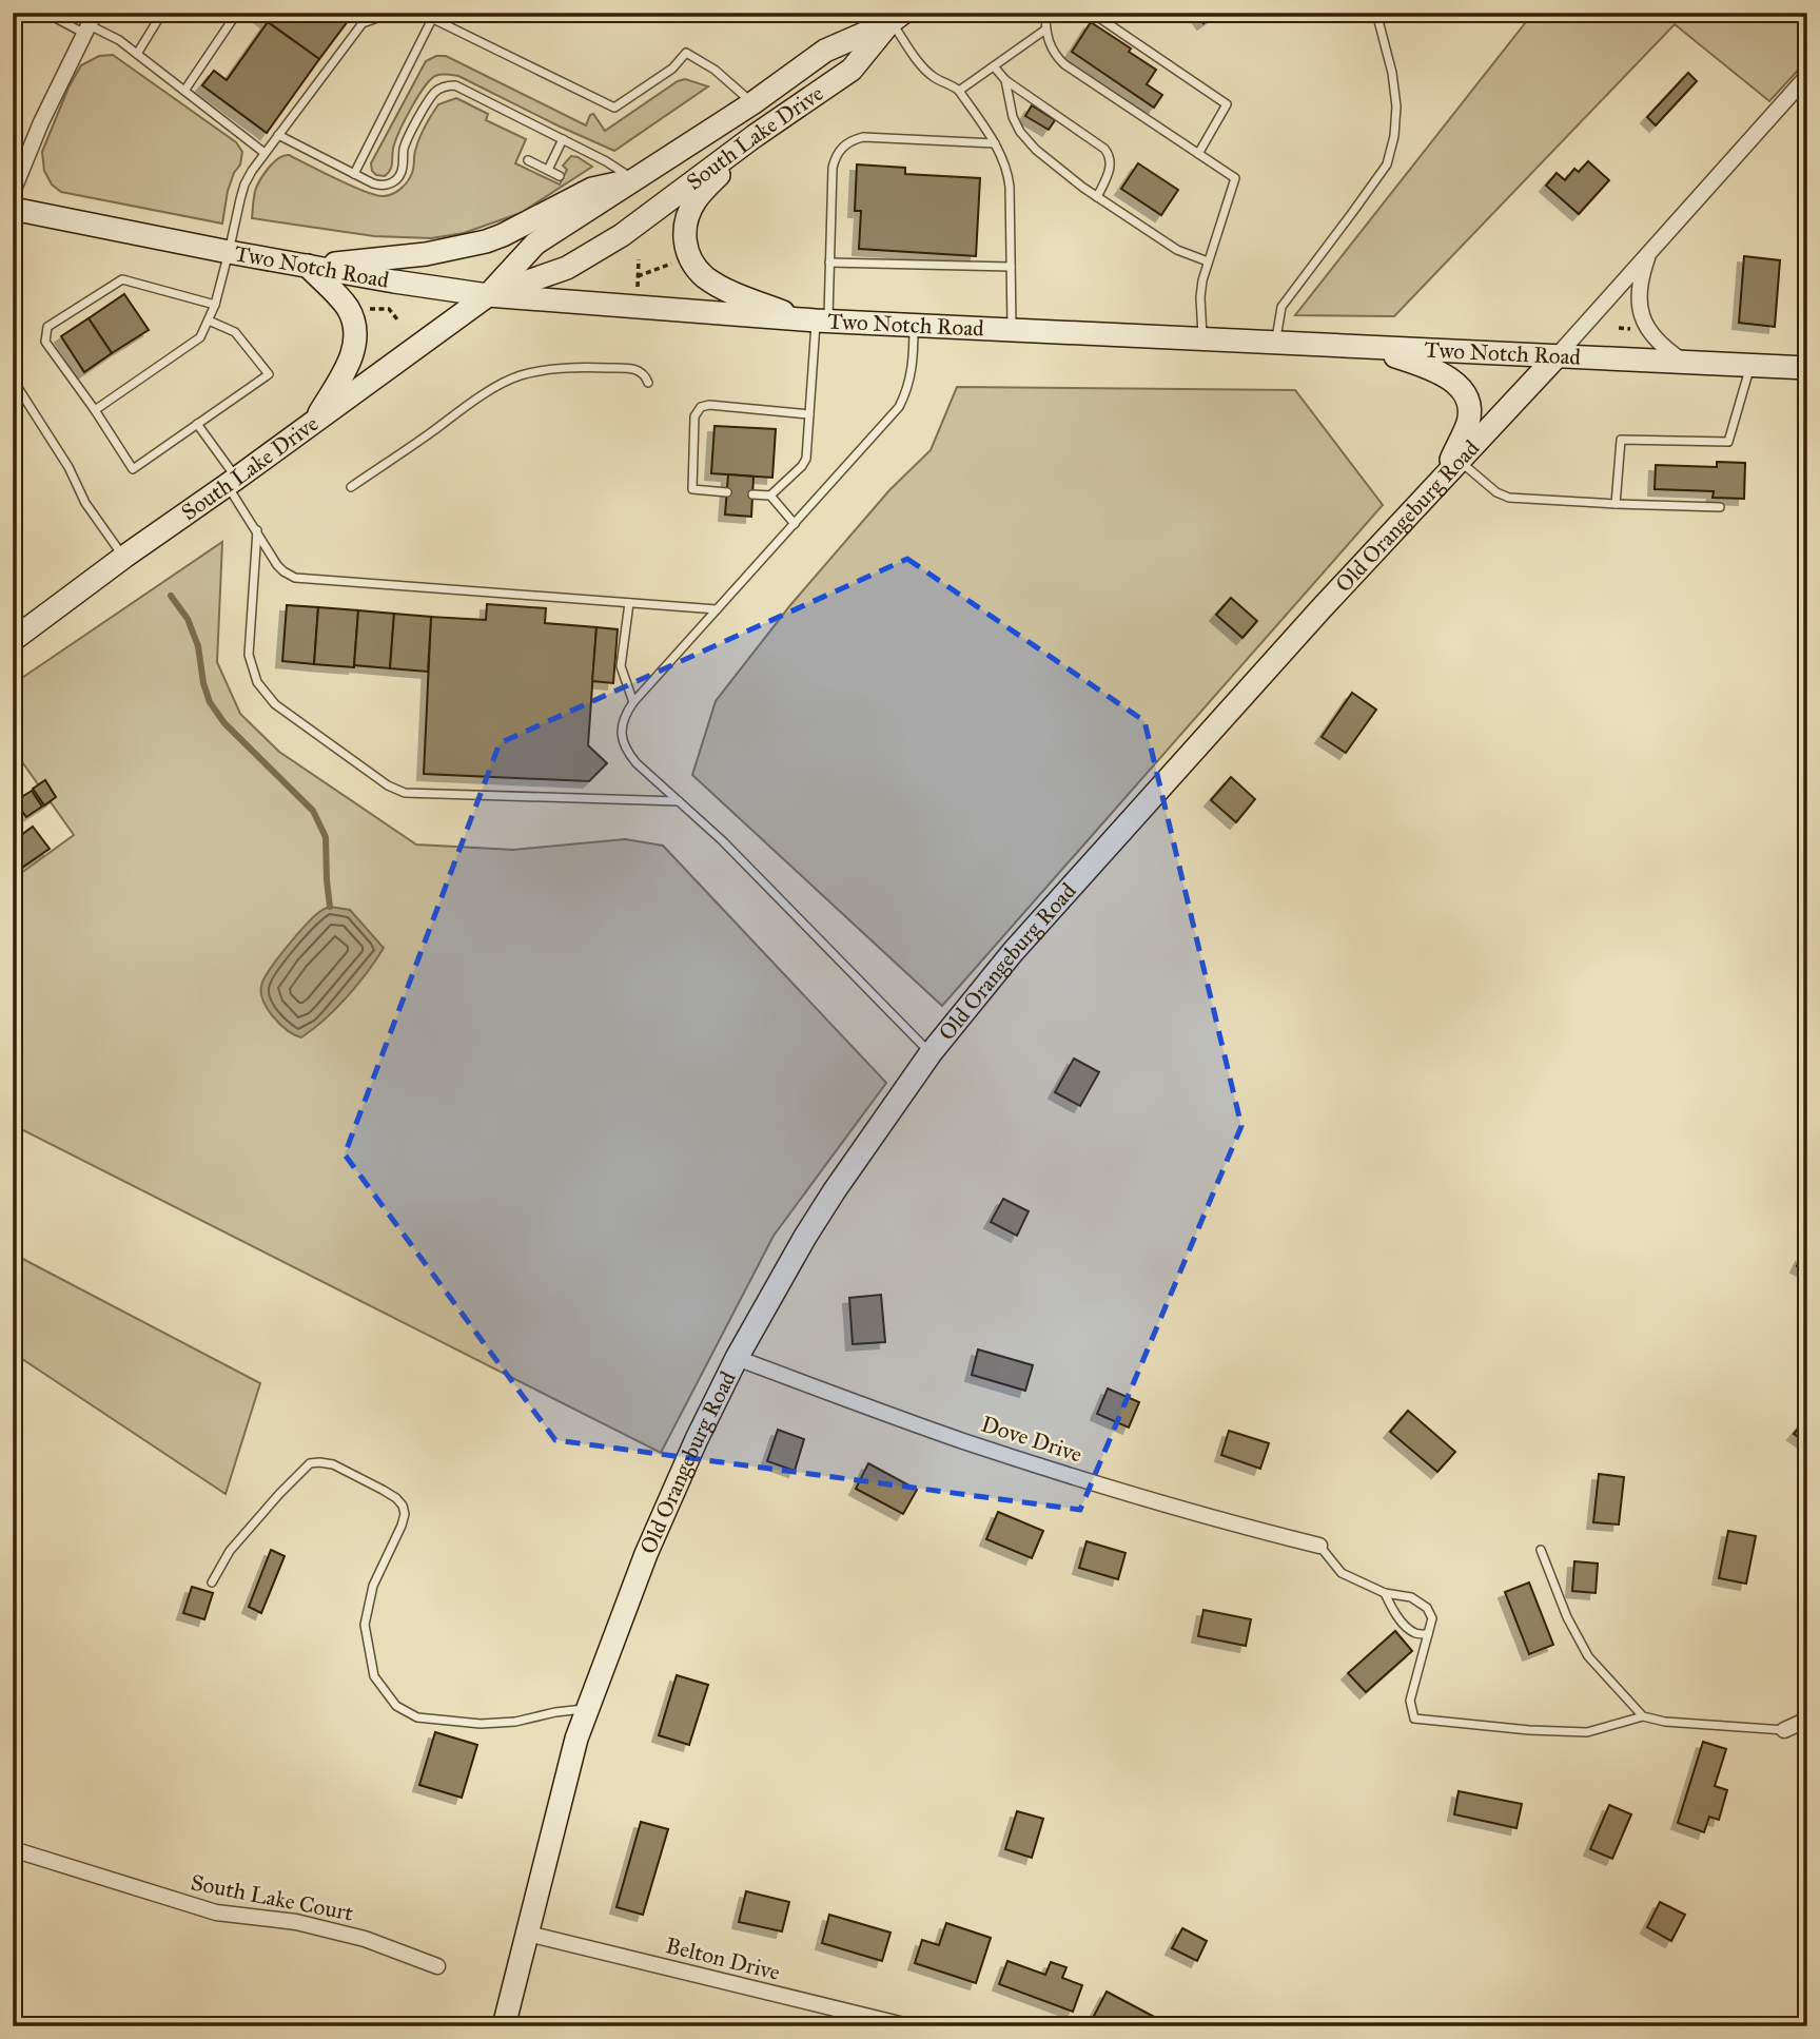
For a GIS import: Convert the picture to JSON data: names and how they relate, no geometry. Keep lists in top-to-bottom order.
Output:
{
  "streets": {
    "street": [
      "South Lake Drive",
      "Two Notch Road",
      "Old Orangeburg Road",
      "Dove Drive",
      "South Lake Court",
      "Belton Drive"
    ]
  },
  "crossings": [
    ["South Lake Drive", "Two Notch Road"],
    ["Two Notch Road", "Old Orangeburg Road"],
    ["Old Orangeburg Road", "Dove Drive"],
    ["Old Orangeburg Road", "Belton Drive"]
  ]
}
